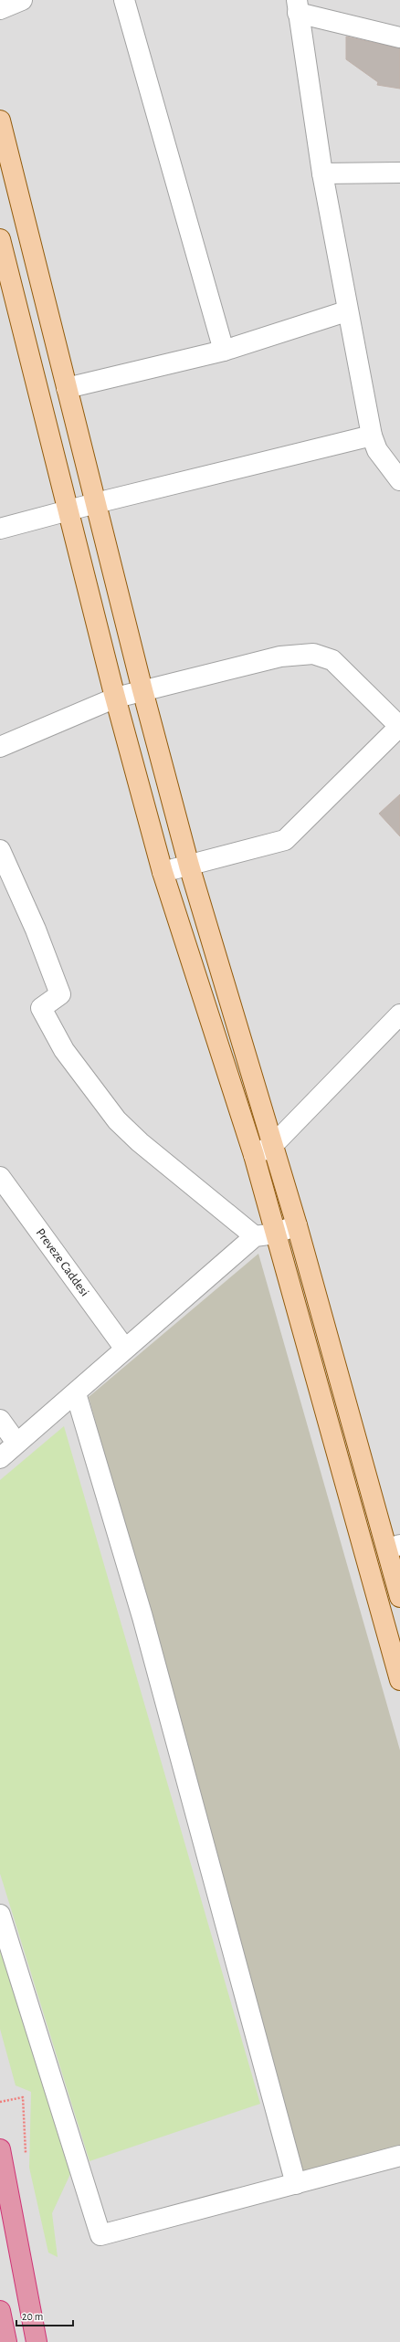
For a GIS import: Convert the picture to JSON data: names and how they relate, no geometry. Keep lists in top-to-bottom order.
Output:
{
  "streets": {
    "street": ["Preveze Caddesi"]
  },
  "scale_bar": "20 m"
}
